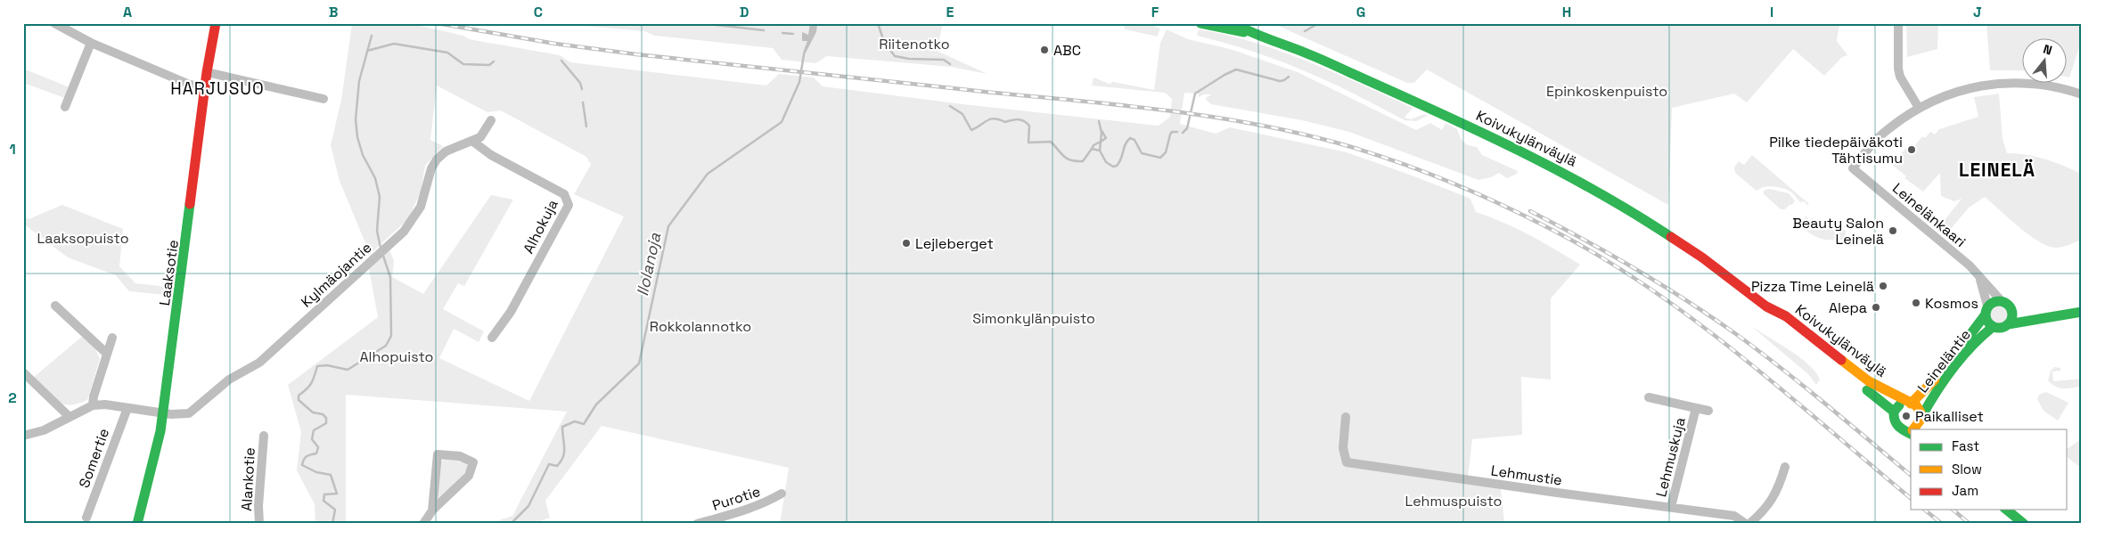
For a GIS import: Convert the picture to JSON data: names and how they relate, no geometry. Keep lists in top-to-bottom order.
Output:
{
  "streets": {
    "main road": ["Koivukylänväylä", "Laaksotie", "Leineläntie"],
    "street": [
      "Leinelänkaari",
      "Alhokuja",
      "Kylmäojantie",
      "Lehmuskuja",
      "Somertie",
      "Lehmustie",
      "Alankotie",
      "Purotie"
    ]
  },
  "crossings": [
    ["Koivukylänväylä", "Leineläntie"],
    ["Leinelänkaari", "Leineläntie"],
    ["Alhokuja", "Kylmäojantie"],
    ["Laaksotie", "Kylmäojantie"],
    ["Kylmäojantie", "Somertie"],
    ["Lehmuskuja", "Lehmustie"]
  ],
  "districts": ["HARJUSUO", "LEINELÄ"],
  "water": ["Ilolanoja"],
  "parks": [
    "Riitenotko",
    "Epinkoskenpuisto",
    "Laaksopuisto",
    "Simonkylänpuisto",
    "Rokkolannotko",
    "Alhopuisto",
    "Lehmuspuisto"
  ],
  "places": [
    "ABC",
    "Pilke tiedepäiväkoti Tähtisumu",
    "Beauty Salon Leinelä",
    "Lejleberget",
    "Pizza Time Leinelä",
    "Kosmos",
    "Alepa",
    "Paikalliset"
  ],
  "legend": ["Fast", "Slow", "Jam"],
  "north": "top",
  "grid": {
    "columns": [
      "A",
      "B",
      "C",
      "D",
      "E",
      "F",
      "G",
      "H",
      "I",
      "J"
    ],
    "rows": ["1", "2"]
  }
}
